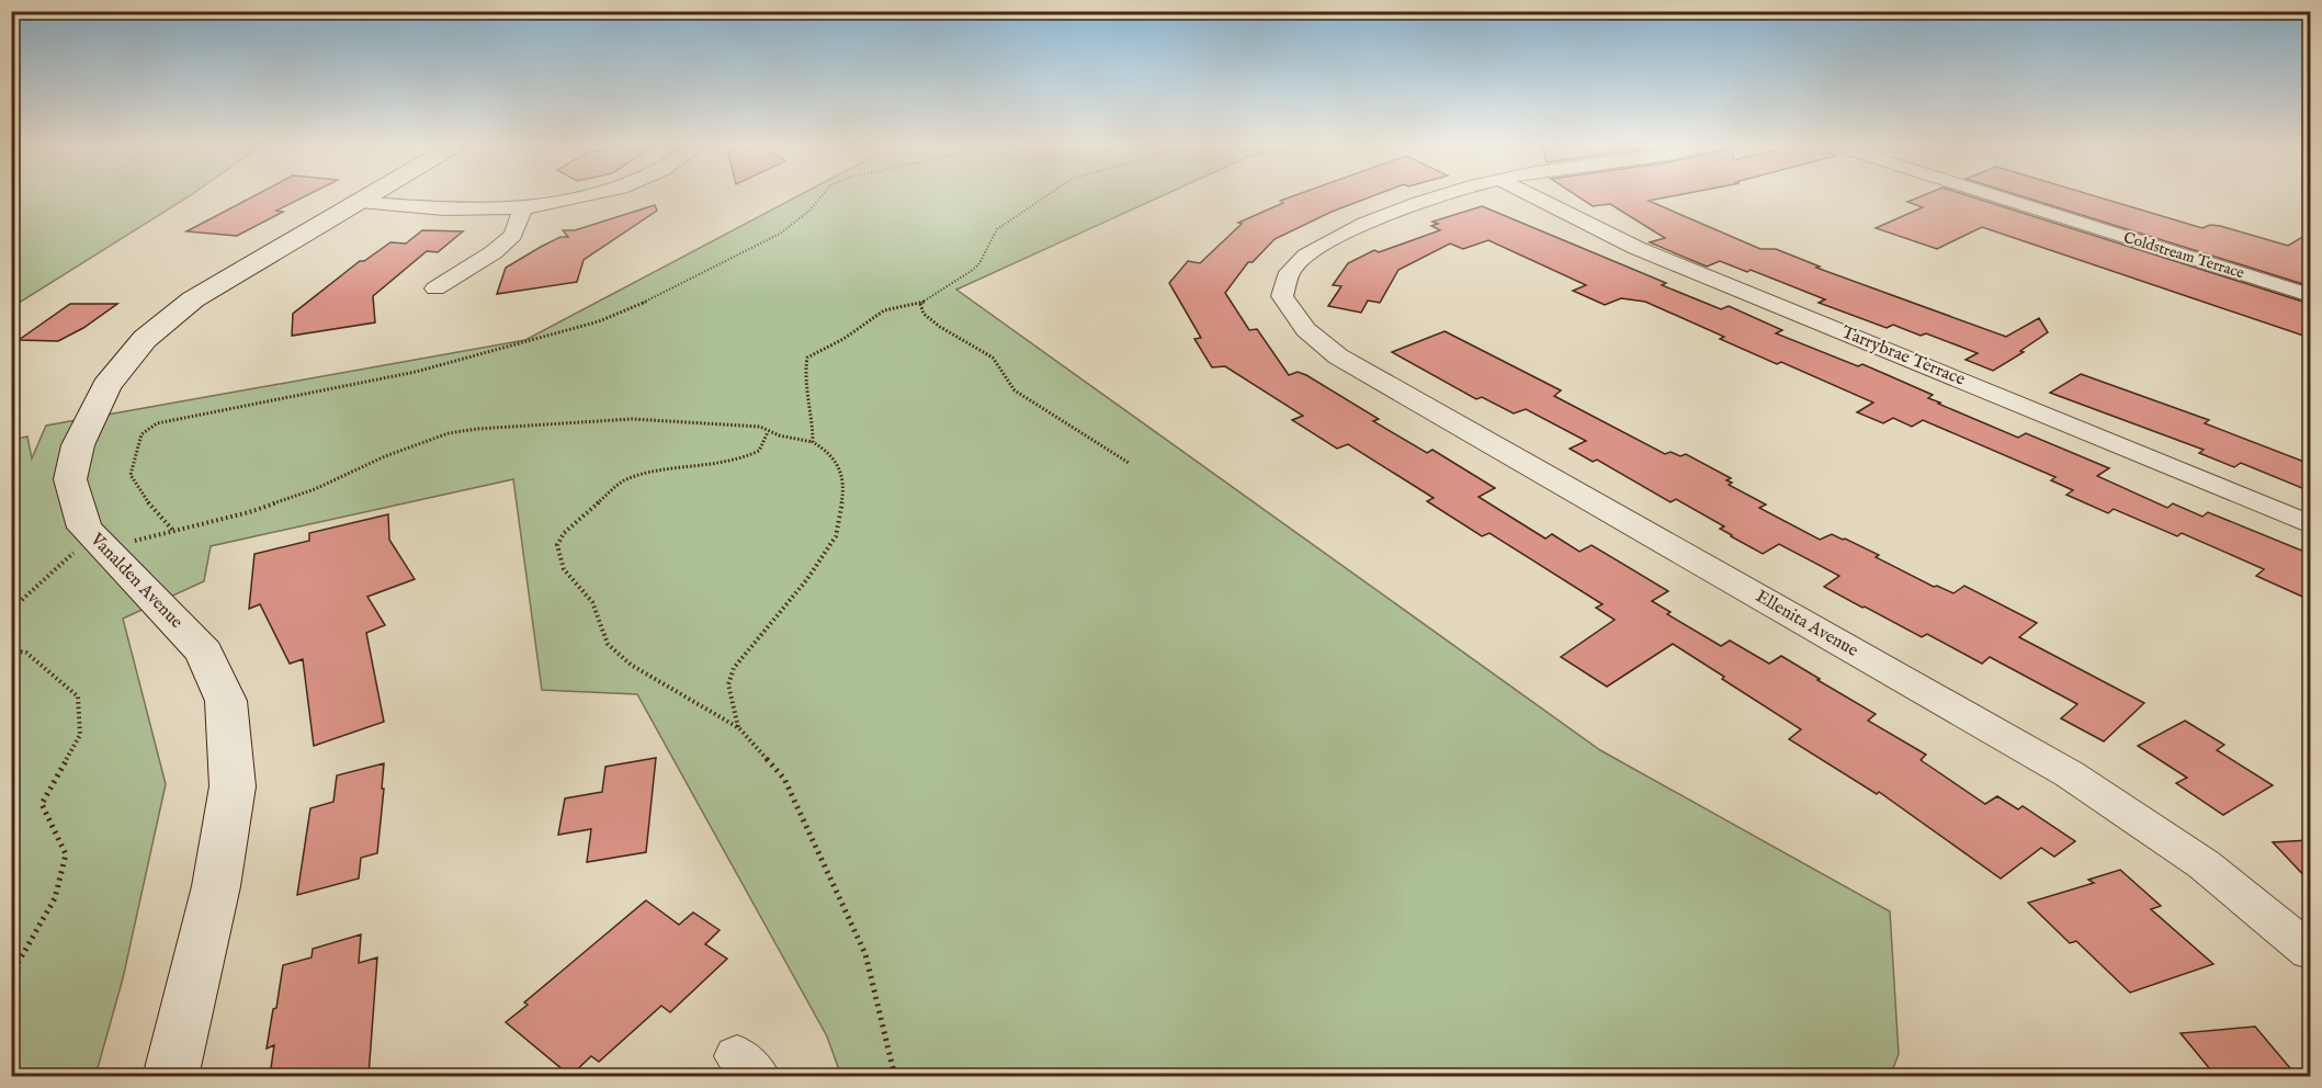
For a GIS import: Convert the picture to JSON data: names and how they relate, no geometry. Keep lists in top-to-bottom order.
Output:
{
  "streets": {
    "main road": ["Vanalden Avenue"],
    "street": ["Coldstream Terrace", "Tarrybrae Terrace", "Ellenita Avenue"]
  }
}
